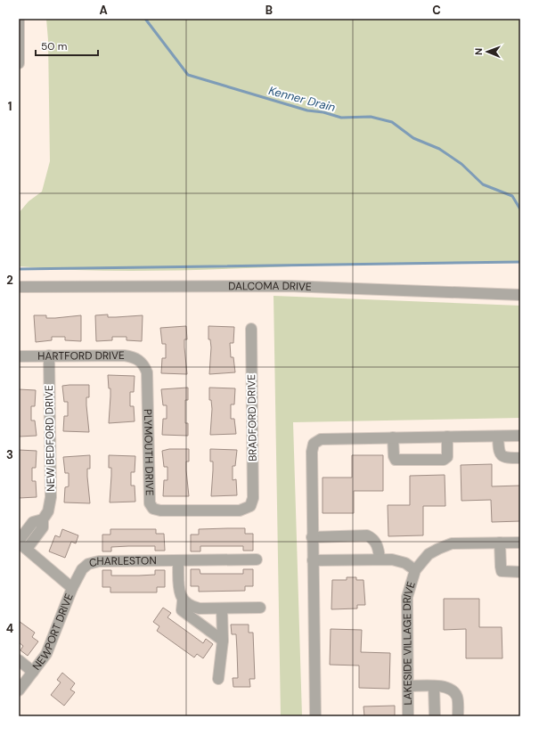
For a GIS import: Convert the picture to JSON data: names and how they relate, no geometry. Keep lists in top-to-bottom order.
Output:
{
  "streets": {
    "street": [
      "DALCOMA DRIVE",
      "HARTFORD DRIVE",
      "BRADFORD DRIVE",
      "NEW BEDFORD DRIVE",
      "PLYMOUTH DRIVE",
      "CHARLESTON",
      "NEWPORT DRIVE",
      "LAKESIDE VILLAGE DRIVE"
    ]
  },
  "crossings": [
    ["HARTFORD DRIVE", "NEW BEDFORD DRIVE"],
    ["HARTFORD DRIVE", "PLYMOUTH DRIVE"],
    ["BRADFORD DRIVE", "PLYMOUTH DRIVE"],
    ["CHARLESTON", "NEWPORT DRIVE"]
  ],
  "water": ["Kenner Drain"],
  "scale_bar": "50 m",
  "north": "left",
  "grid": {
    "columns": ["A", "B", "C"],
    "rows": [
      "1",
      "2",
      "3",
      "4"
    ]
  }
}
